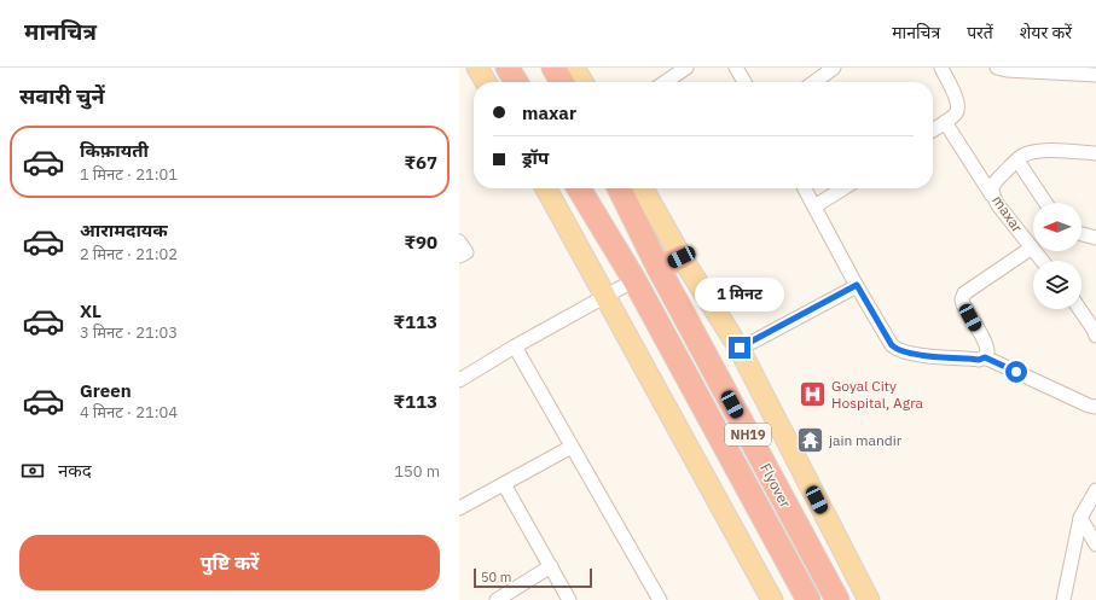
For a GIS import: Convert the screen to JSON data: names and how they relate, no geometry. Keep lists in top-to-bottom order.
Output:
{
  "streets": {
    "highway": ["NH19", "Flyover"],
    "street": ["maxar"]
  },
  "crossings": [
    ["NH19", "Flyover"]
  ],
  "places": {
    "hospital": ["Goyal City Hospital, Agra"],
    "temple": ["jain mandir"]
  },
  "scale_bar": "50 m",
  "north": "left",
  "page": {
    "header": "मानचित्र",
    "nav": ["मानचित्र", "परतें", "शेयर करें"],
    "heading": "सवारी चुनें",
    "banner": ["maxar", "ड्रॉप"],
    "list": [
      {
        "name": "किफ़ायती",
        "note": "1 मिनट · 21:01",
        "value": "₹67"
      },
      {
        "name": "आरामदायक",
        "note": "2 मिनट · 21:02",
        "value": "₹90"
      },
      {
        "name": "XL",
        "note": "3 मिनट · 21:03",
        "value": "₹113"
      },
      {
        "name": "Green",
        "note": "4 मिनट · 21:04",
        "value": "₹113"
      }
    ],
    "bubble": "1 मिनट",
    "pay": ["नकद", "150 m"],
    "buttons": "पुष्टि करें",
    "scale": "50 m"
  }
}
